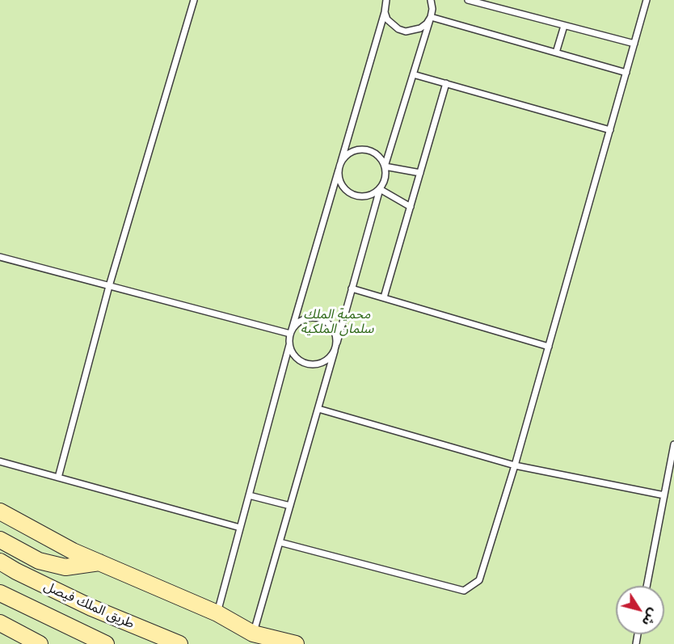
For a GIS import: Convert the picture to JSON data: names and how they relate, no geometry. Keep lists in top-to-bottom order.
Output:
{
  "streets": {
    "street": ["طريق الملك فيصل"]
  },
  "parks": ["محمية الملك سلمان الملكية"],
  "north": "bottom right"
}
